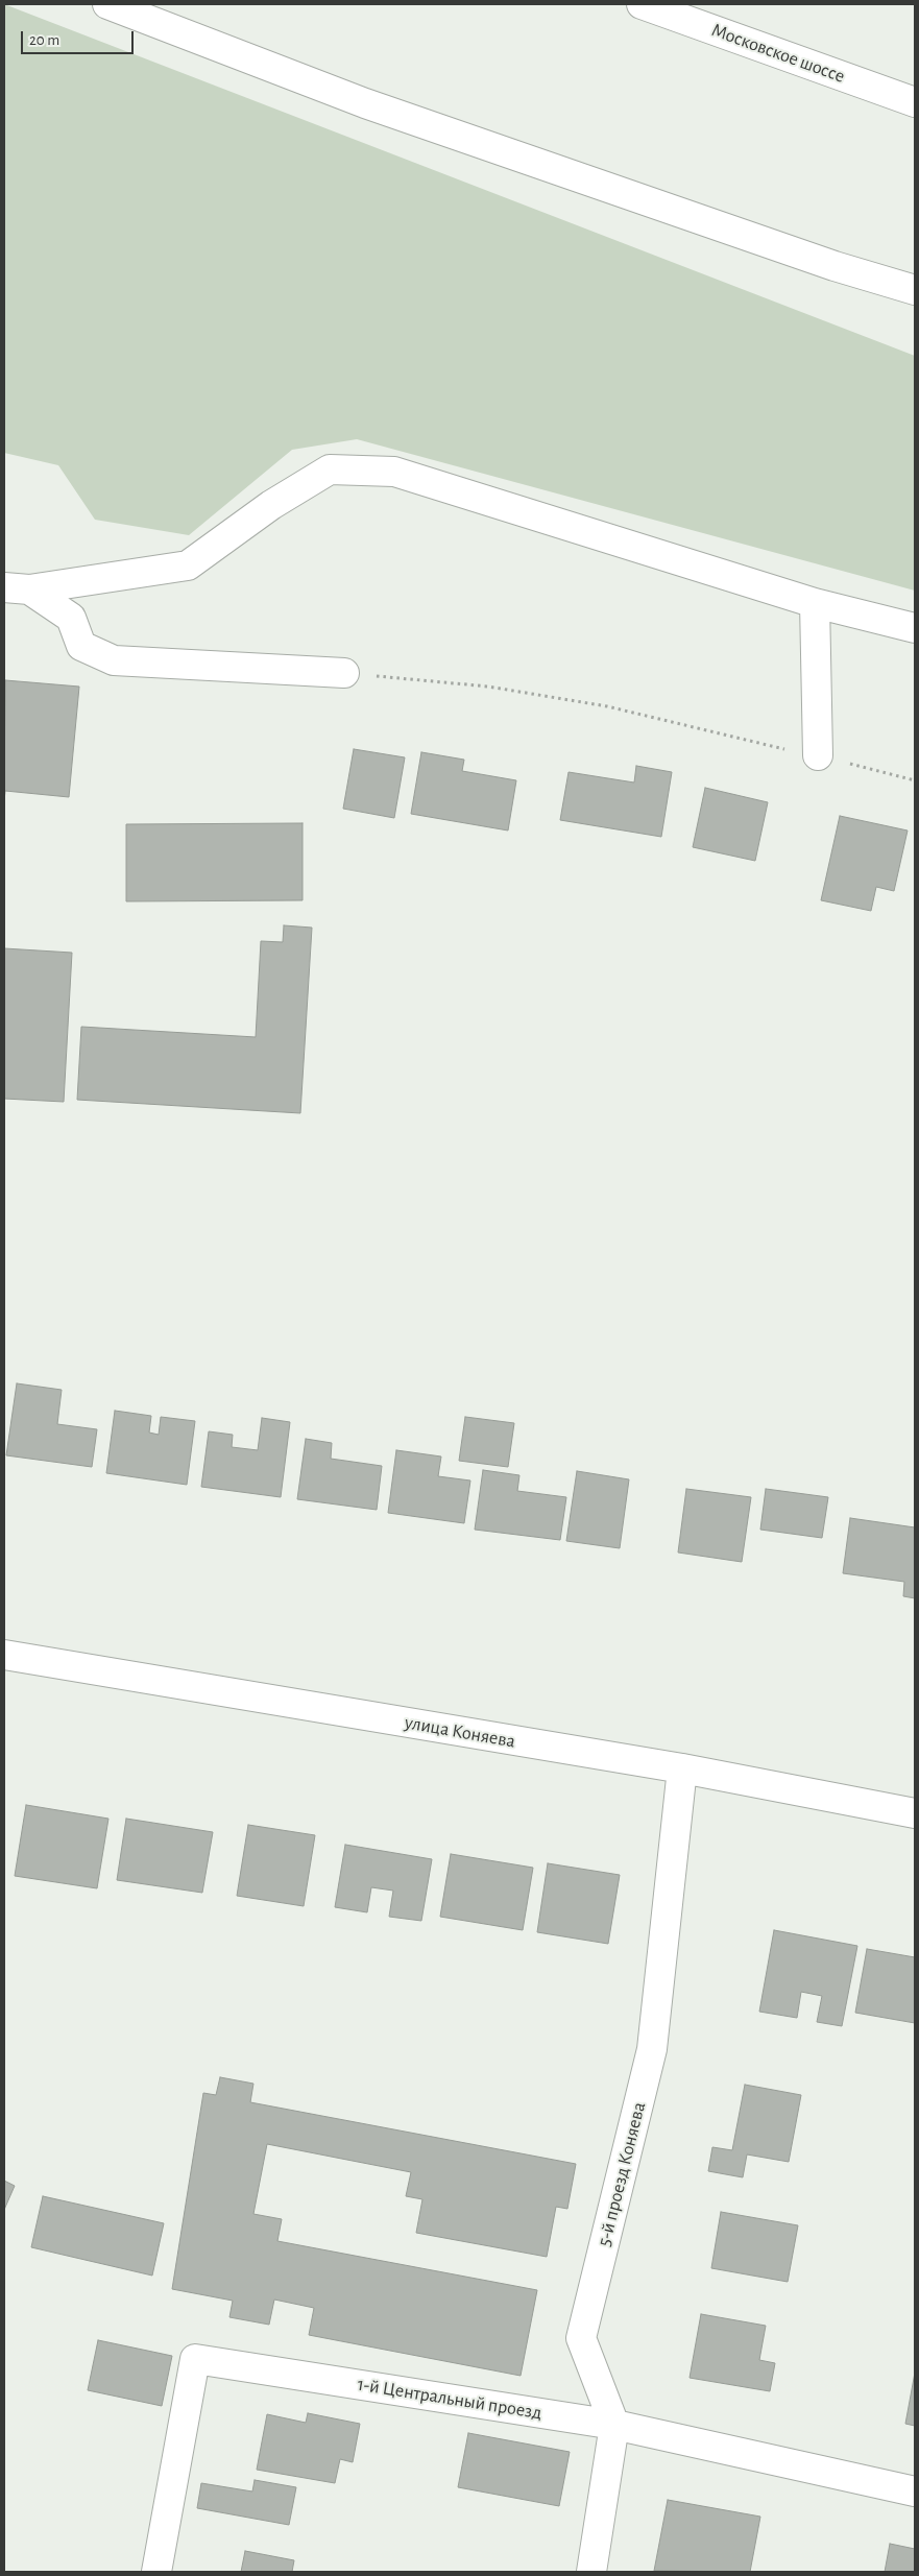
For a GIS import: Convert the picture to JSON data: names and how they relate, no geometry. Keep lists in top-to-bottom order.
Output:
{
  "streets": {
    "main road": [
      "Московское шоссе",
      "улица Коняева",
      "5-й проезд Коняева",
      "1-й Центральный проезд"
    ]
  },
  "crossings": [
    ["улица Коняева", "5-й проезд Коняева"],
    ["5-й проезд Коняева", "1-й Центральный проезд"]
  ],
  "scale_bar": "20 m"
}
